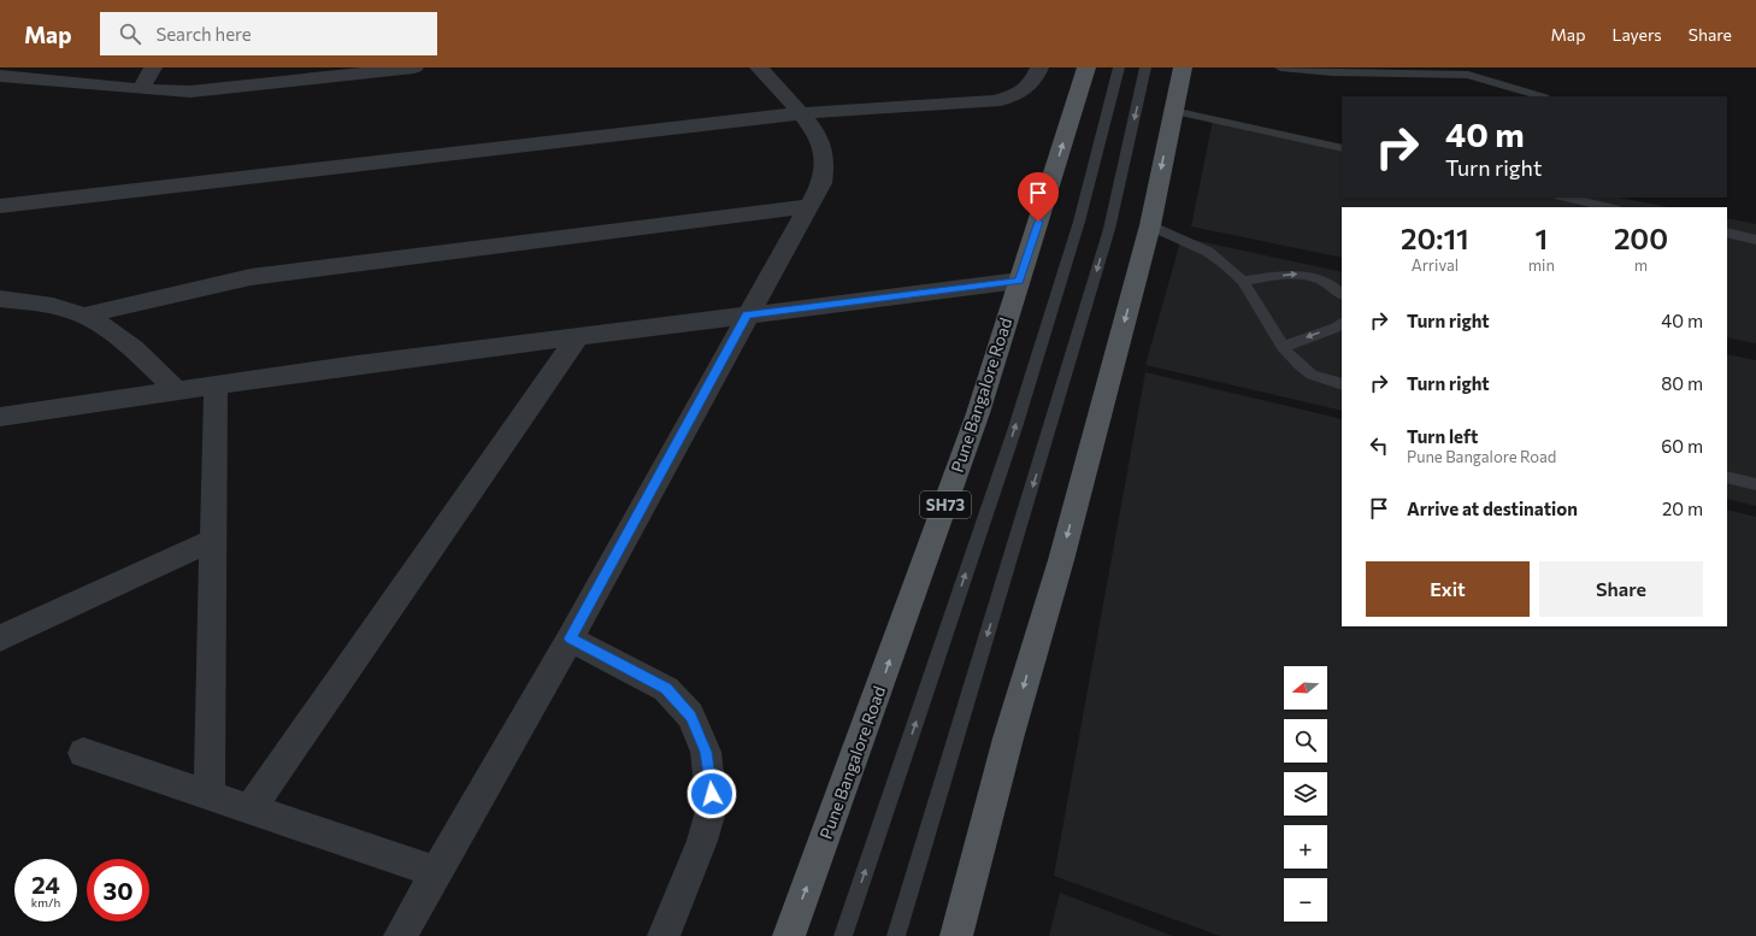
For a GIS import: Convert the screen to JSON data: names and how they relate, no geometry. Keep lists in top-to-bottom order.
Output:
{
  "streets": {
    "main road": ["Pune Bangalore Road", "SH73"]
  },
  "north": "left",
  "page": {
    "header": "Map",
    "search": "Search here",
    "nav": ["Map", "Layers", "Share"],
    "turn": ["40 m", "Turn right"],
    "eta": [
      "20:11",
      "Arrival",
      "1",
      "min",
      "200",
      "m"
    ],
    "list": [
      {
        "name": "Turn right",
        "value": "40 m"
      },
      {
        "name": "Turn right",
        "value": "80 m"
      },
      {
        "name": "Turn left",
        "note": "Pune Bangalore Road",
        "value": "60 m"
      },
      {
        "name": "Arrive at destination",
        "value": "20 m"
      }
    ],
    "buttons": ["Exit", "Share"],
    "map_buttons": ["+", "−"],
    "speed": "24 km/h",
    "limit": "30"
  }
}
